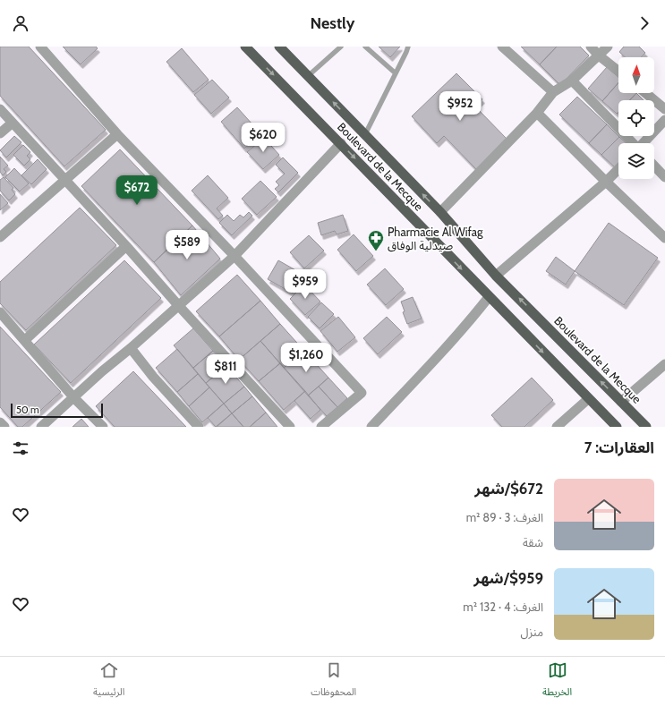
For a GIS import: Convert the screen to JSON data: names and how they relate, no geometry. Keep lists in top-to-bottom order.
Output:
{
  "streets": {
    "main road": ["Boulevard de la Mecque"]
  },
  "places": {
    "pharmacy": ["Pharmacie Al Wifag صيدلية الوفاق"]
  },
  "scale_bar": "50 m",
  "north": "top",
  "page": {
    "header": "Nestly",
    "price": [
      "$952",
      "$620",
      "$672",
      "$589",
      "$959",
      "$1,260",
      "$811"
    ],
    "scale": "50 m",
    "heading": "العقارات: 7",
    "list": [
      {
        "name": "$672/شهر",
        "note": "الغرف: 3 · 89 m² · شقة"
      },
      {
        "name": "$959/شهر",
        "note": "الغرف: 4 · 132 m² · منزل"
      }
    ],
    "tabs": ["الخريطة", "المحفوظات", "الرئيسية"]
  }
}
